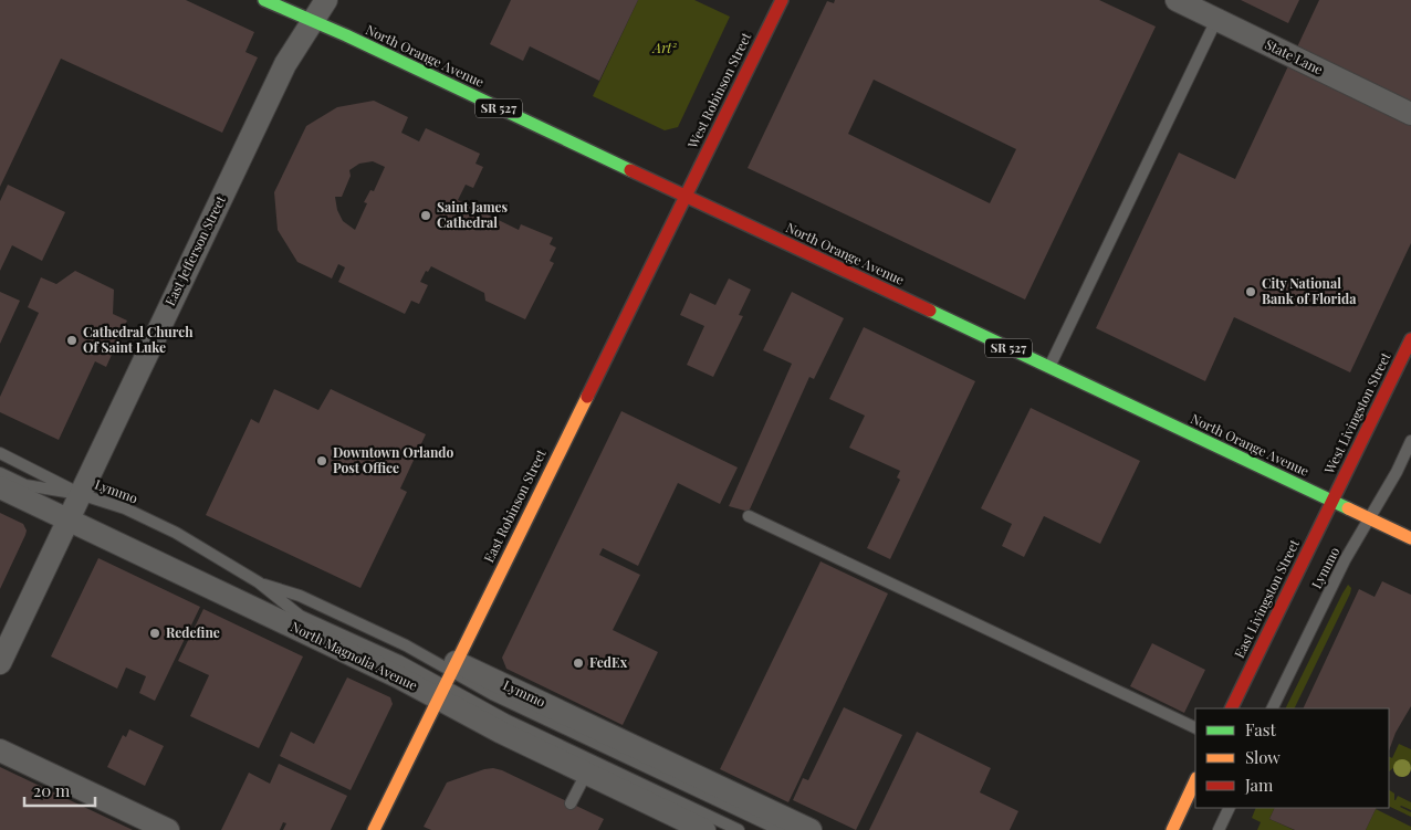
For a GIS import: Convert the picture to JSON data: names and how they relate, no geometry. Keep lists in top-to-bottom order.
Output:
{
  "streets": {
    "main road": [
      "North Orange Avenue",
      "West Robinson Street",
      "SR 527",
      "West Livingston Street",
      "East Robinson Street",
      "East Livingston Street"
    ],
    "street": ["State Lane", "East Jefferson Street", "North Magnolia Avenue"],
    "lane": ["Lymmo"]
  },
  "crossings": [
    ["North Orange Avenue", "West Robinson Street"],
    ["North Orange Avenue", "East Jefferson Street"],
    ["North Orange Avenue", "West Livingston Street"],
    ["North Orange Avenue", "Lymmo"],
    ["North Orange Avenue", "East Robinson Street"],
    ["North Orange Avenue", "East Livingston Street"],
    ["West Robinson Street", "East Robinson Street"],
    ["East Jefferson Street", "Lymmo"],
    ["East Jefferson Street", "North Magnolia Avenue"],
    ["West Livingston Street", "East Livingston Street"],
    ["Lymmo", "East Robinson Street"],
    ["Lymmo", "North Magnolia Avenue"],
    ["East Robinson Street", "North Magnolia Avenue"]
  ],
  "parks": ["Art²"],
  "places": [
    "Saint James Cathedral",
    "City National Bank of Florida",
    "Cathedral Church Of Saint Luke",
    "Downtown Orlando Post Office",
    "Redefine",
    "FedEx"
  ],
  "legend": ["Fast", "Slow", "Jam"],
  "scale_bar": "20 m"
}
